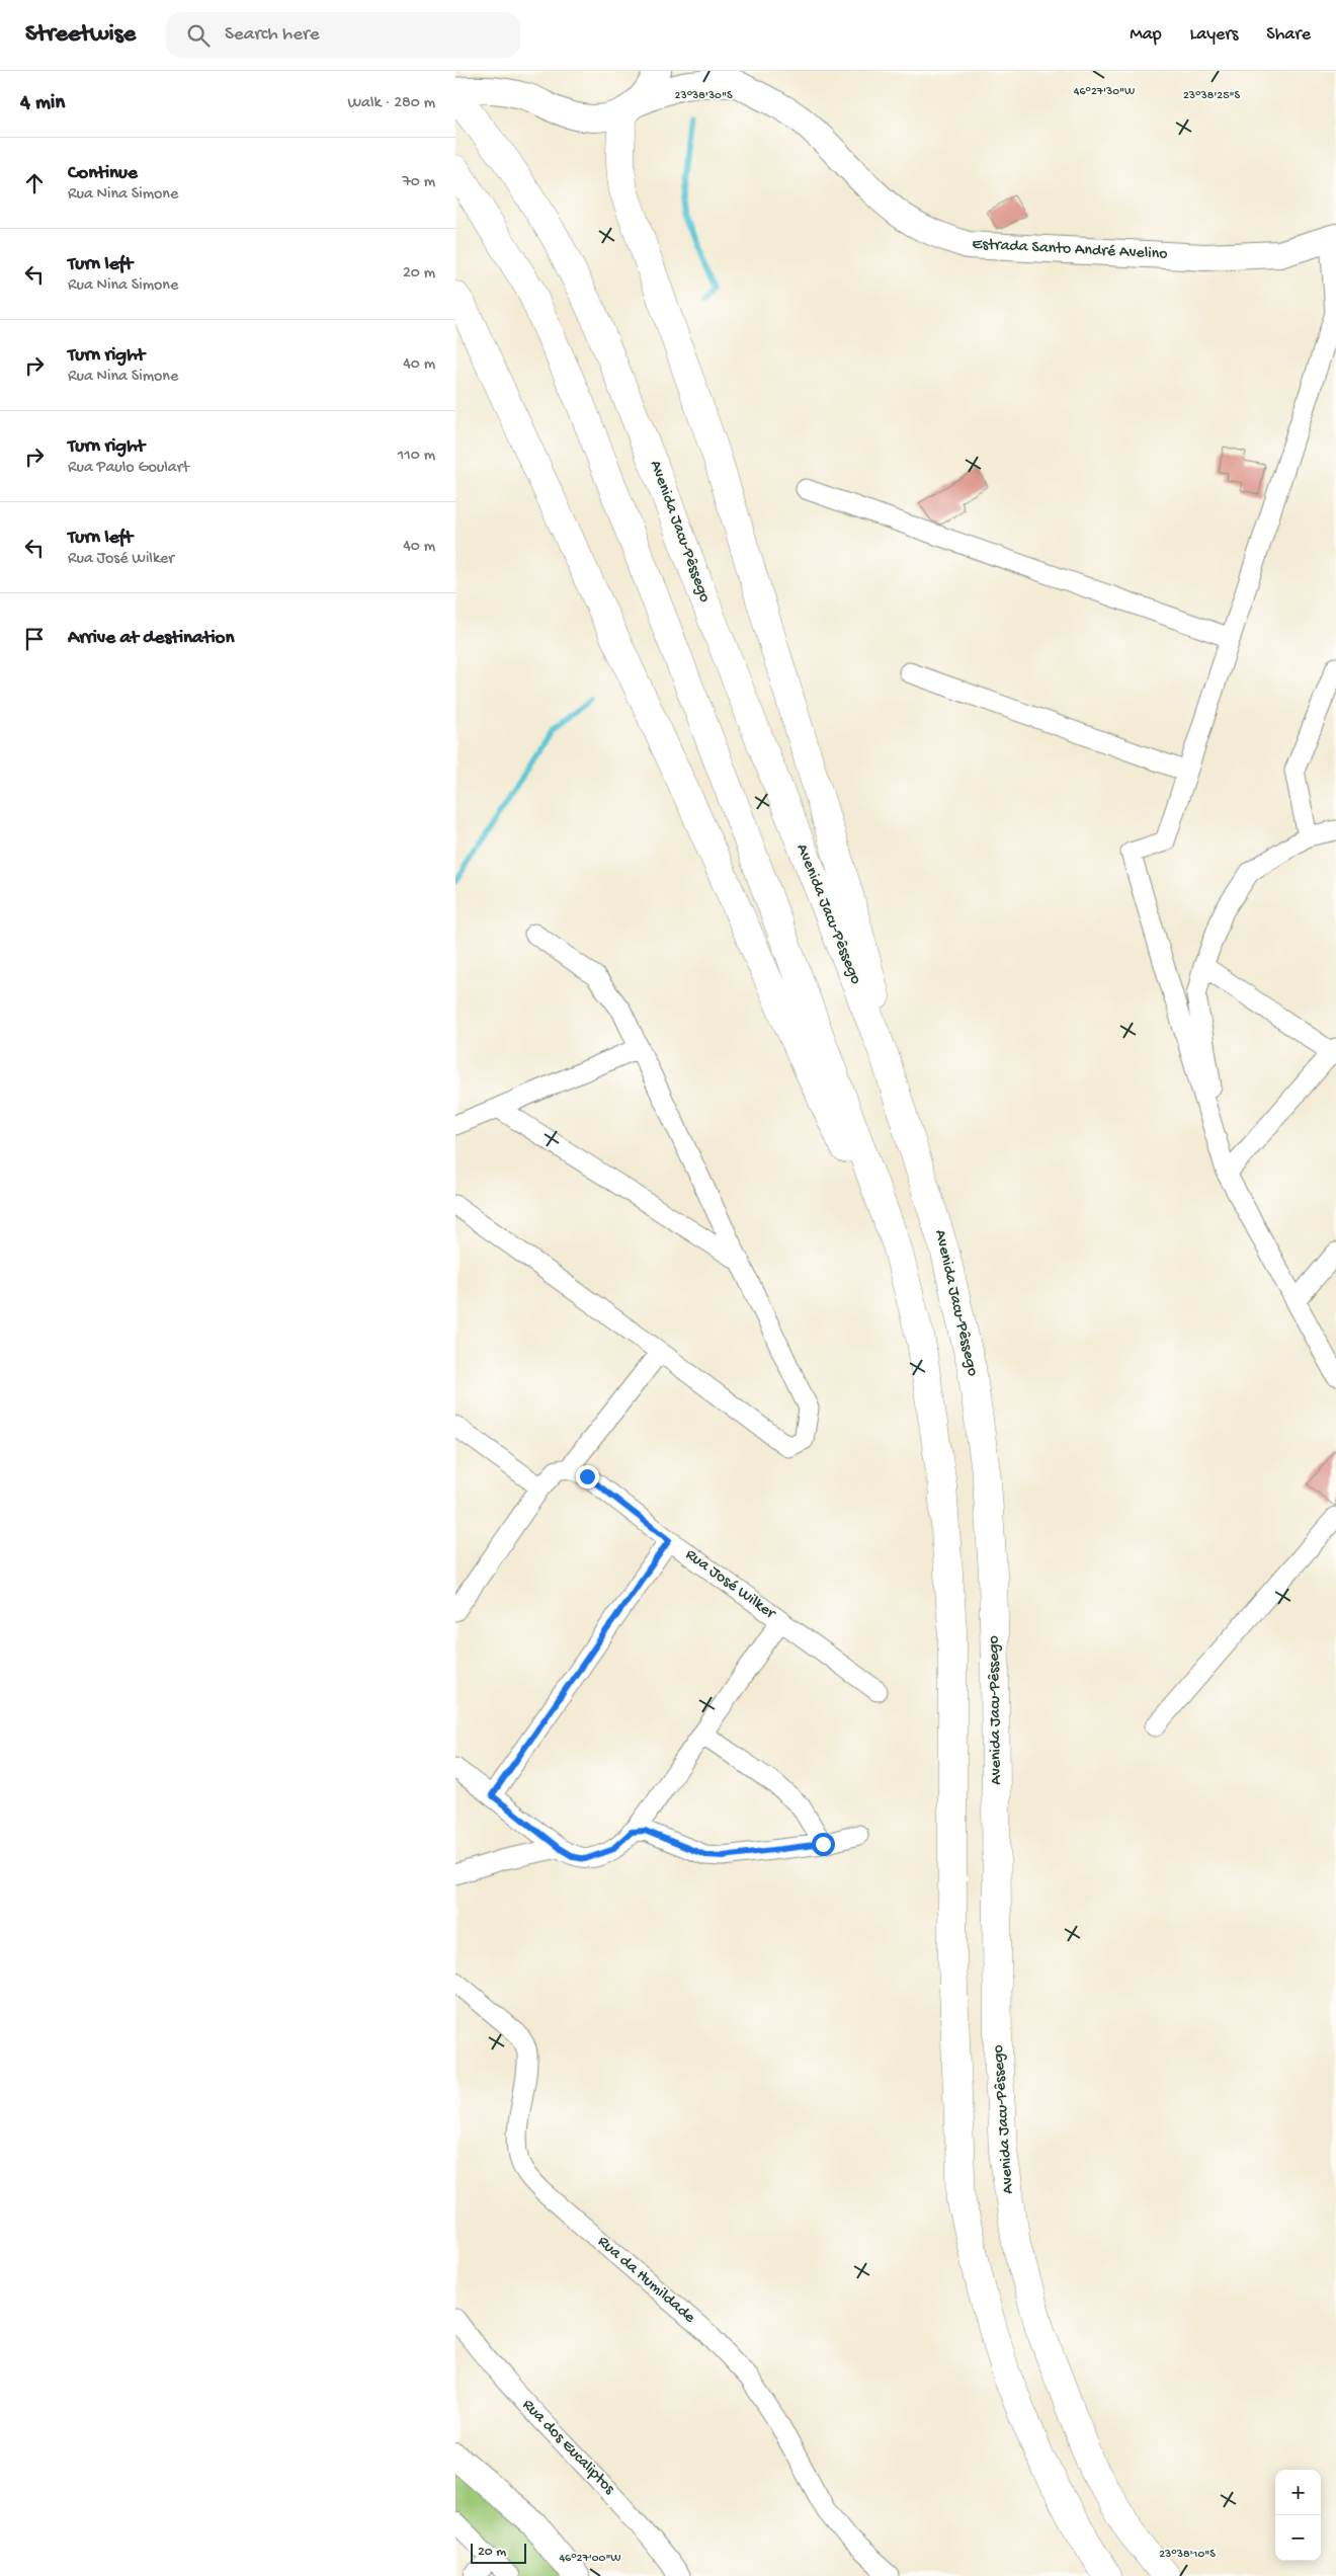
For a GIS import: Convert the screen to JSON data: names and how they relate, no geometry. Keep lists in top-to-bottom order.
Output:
{
  "streets": {
    "highway": ["Avenida Jacu-Pêssego"],
    "main road": ["Estrada Santo André Avelino"],
    "street": ["Rua José Wilker", "Rua da Humildade", "Rua dos Eucaliptos"]
  },
  "scale_bar": "20 m",
  "page": {
    "header": "Streetwise",
    "search": "Search here",
    "nav": ["Map", "Layers", "Share"],
    "heading": ["4 min", "Walk · 280 m"],
    "list": [
      ["Continue", "Rua Nina Simone", "70 m"],
      ["Turn left", "Rua Nina Simone", "20 m"],
      ["Turn right", "Rua Nina Simone", "40 m"],
      ["Turn right", "Rua Paulo Goulart", "110 m"],
      ["Turn left", "Rua José Wilker", "40 m"],
      "Arrive at destination"
    ],
    "map_buttons": ["+", "−"],
    "scale": "20 m"
  },
  "coordinates": [
    "46°27'30\"W",
    "23°38'30\"S",
    "23°38'25\"S",
    "23°38'10\"S",
    "46°27'00\"W"
  ]
}
